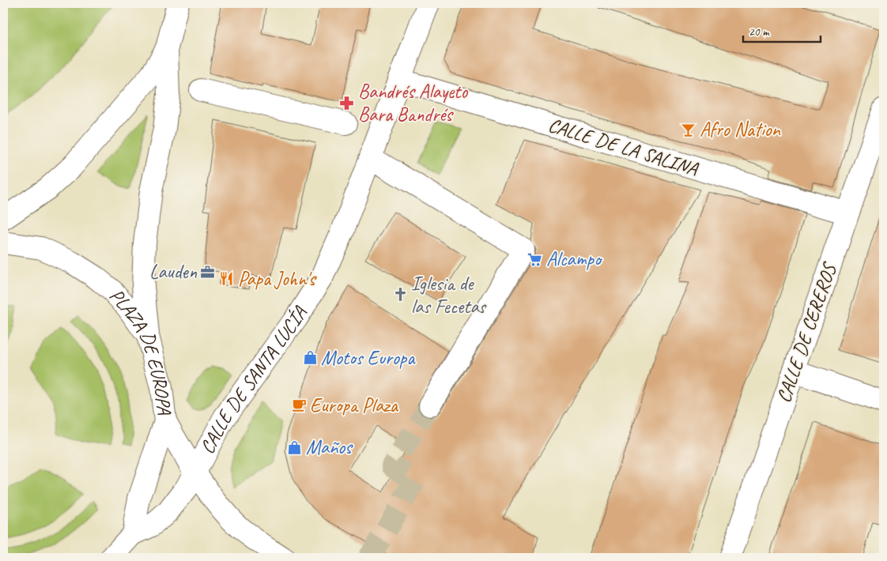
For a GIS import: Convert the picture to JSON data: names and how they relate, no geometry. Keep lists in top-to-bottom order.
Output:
{
  "streets": {
    "street": [
      "CALLE DE LA SALINA",
      "CALLE DE CEREROS",
      "PLAZA DE EUROPA",
      "CALLE DE SANTA LUCÍA"
    ]
  },
  "crossings": [
    ["CALLE DE LA SALINA", "CALLE DE CEREROS"],
    ["CALLE DE LA SALINA", "CALLE DE SANTA LUCÍA"]
  ],
  "places": {
    "pharmacy": ["Bandrés Alayeto Bara Bandrés"],
    "bar": ["Afro Nation"],
    "supermarket": ["Alcampo"],
    "office": ["Lauden"],
    "restaurant": ["Papa John's"],
    "church": ["Iglesia de las Fecetas"],
    "shop": ["Motos Europa", "Maños"],
    "cafe": ["Europa Plaza"]
  },
  "scale_bar": "20 m"
}
